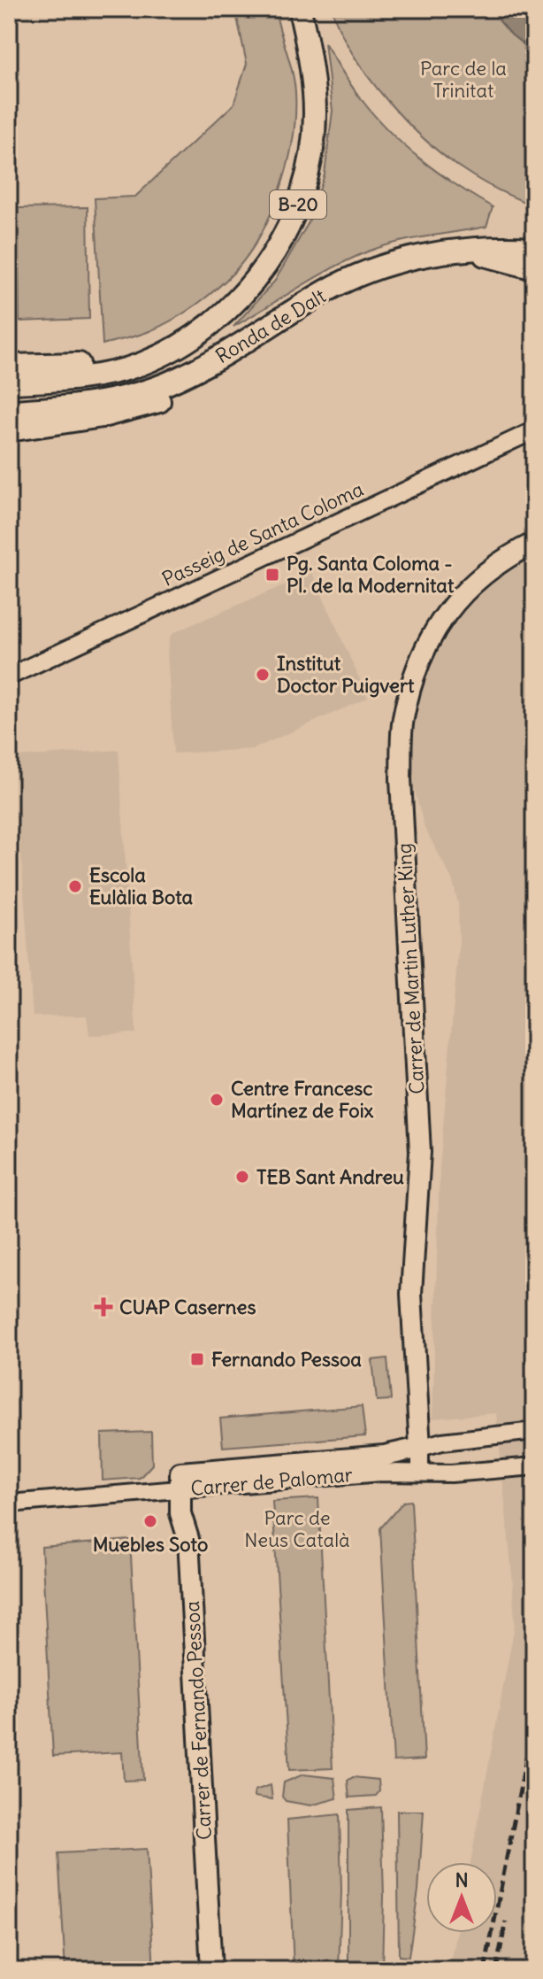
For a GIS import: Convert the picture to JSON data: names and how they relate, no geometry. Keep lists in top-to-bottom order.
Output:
{
  "streets": {
    "highway": ["B-20", "Ronda de Dalt"],
    "main road": ["Carrer de Martin Luther King", "Carrer de Palomar", "Carrer de Fernando Pessoa"],
    "street": ["Passeig de Santa Coloma"]
  },
  "crossings": [
    ["Carrer de Martin Luther King", "Carrer de Palomar"],
    ["Carrer de Palomar", "Carrer de Fernando Pessoa"]
  ],
  "parks": ["Parc de la Trinitat", "Parc de Neus Català"],
  "places": {
    "transit": ["Pg. Santa Coloma - Pl. de la Modernitat", "Fernando Pessoa"],
    "other": [
      "Institut Doctor Puigvert",
      "Escola Eulàlia Bota",
      "Centre Francesc Martínez de Foix",
      "TEB Sant Andreu",
      "Muebles Soto"
    ],
    "health": ["CUAP Casernes"]
  },
  "north": "top"
}
